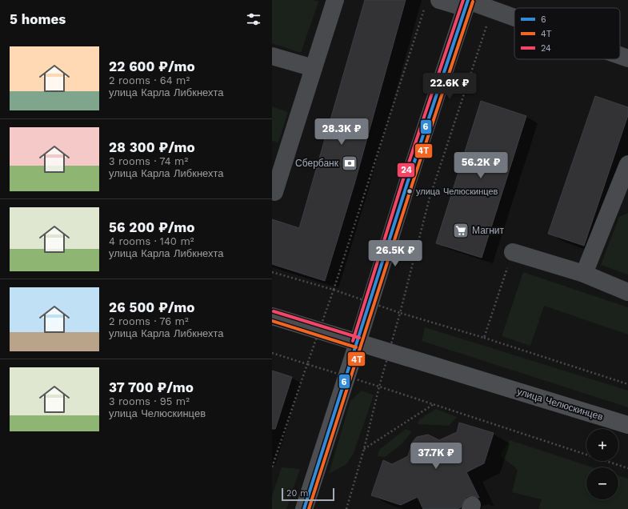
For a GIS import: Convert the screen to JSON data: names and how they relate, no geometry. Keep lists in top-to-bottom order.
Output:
{
  "streets": {
    "main road": ["улица Челюскинцев"]
  },
  "places": {
    "bank": ["Сбербанк"],
    "other": ["улица Челюскинцев"],
    "supermarket": ["Магнит"]
  },
  "lines": ["transit line 6", "transit line 24", "transit line 4Т"],
  "legend": ["6", "4Т", "24"],
  "scale_bar": "20 m",
  "page": {
    "heading": "5 homes",
    "list": [
      {
        "name": "22 600 ₽/mo",
        "note": "2 rooms · 64 m² · улица Карла Либкнехта"
      },
      {
        "name": "28 300 ₽/mo",
        "note": "3 rooms · 74 m² · улица Карла Либкнехта"
      },
      {
        "name": "56 200 ₽/mo",
        "note": "4 rooms · 140 m² · улица Карла Либкнехта"
      },
      {
        "name": "26 500 ₽/mo",
        "note": "2 rooms · 76 m² · улица Карла Либкнехта"
      },
      {
        "name": "37 700 ₽/mo",
        "note": "3 rooms · 95 m² · улица Челюскинцев"
      }
    ],
    "price": [
      "22.6K ₽",
      "28.3K ₽",
      "56.2K ₽",
      "26.5K ₽",
      "37.7K ₽"
    ],
    "map_buttons": ["+", "−"],
    "scale": "20 m"
  }
}
